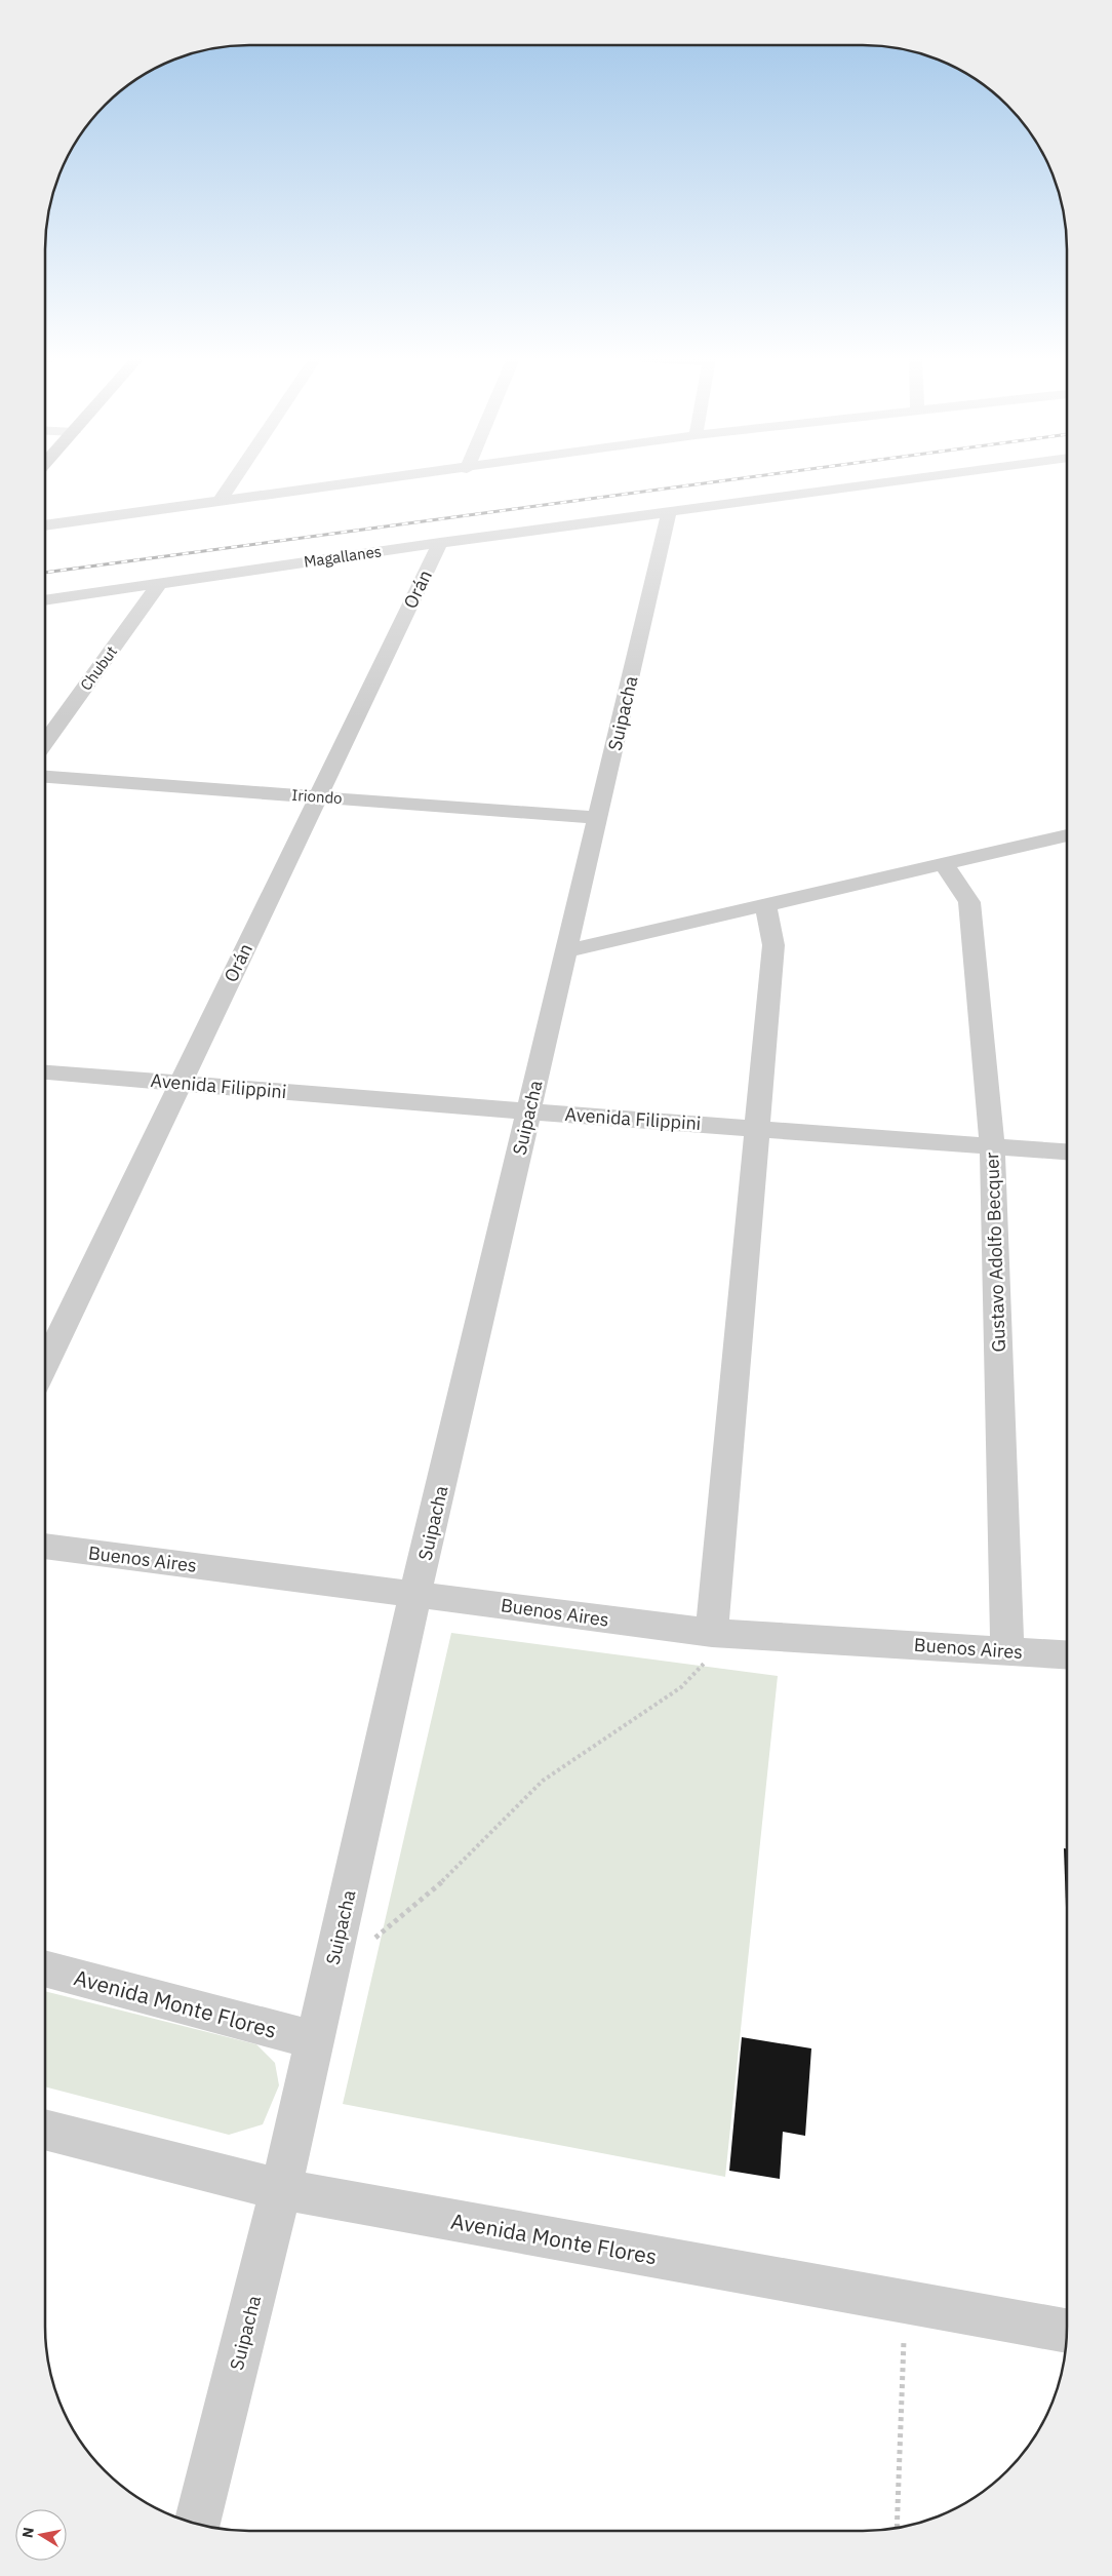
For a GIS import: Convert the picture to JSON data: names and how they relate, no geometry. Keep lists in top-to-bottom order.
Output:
{
  "streets": {
    "street": [
      "Magallanes",
      "Orán",
      "Chubut",
      "Suipacha",
      "Iriondo",
      "Avenida Filippini",
      "Gustavo Adolfo Becquer",
      "Buenos Aires",
      "Avenida Monte Flores"
    ]
  },
  "crossings": [
    ["Magallanes", "Orán"],
    ["Magallanes", "Chubut"],
    ["Magallanes", "Suipacha"],
    ["Orán", "Iriondo"],
    ["Orán", "Avenida Filippini"],
    ["Suipacha", "Iriondo"],
    ["Suipacha", "Avenida Filippini"],
    ["Suipacha", "Buenos Aires"],
    ["Suipacha", "Avenida Monte Flores"],
    ["Avenida Filippini", "Gustavo Adolfo Becquer"],
    ["Gustavo Adolfo Becquer", "Buenos Aires"]
  ],
  "north": "left"
}
